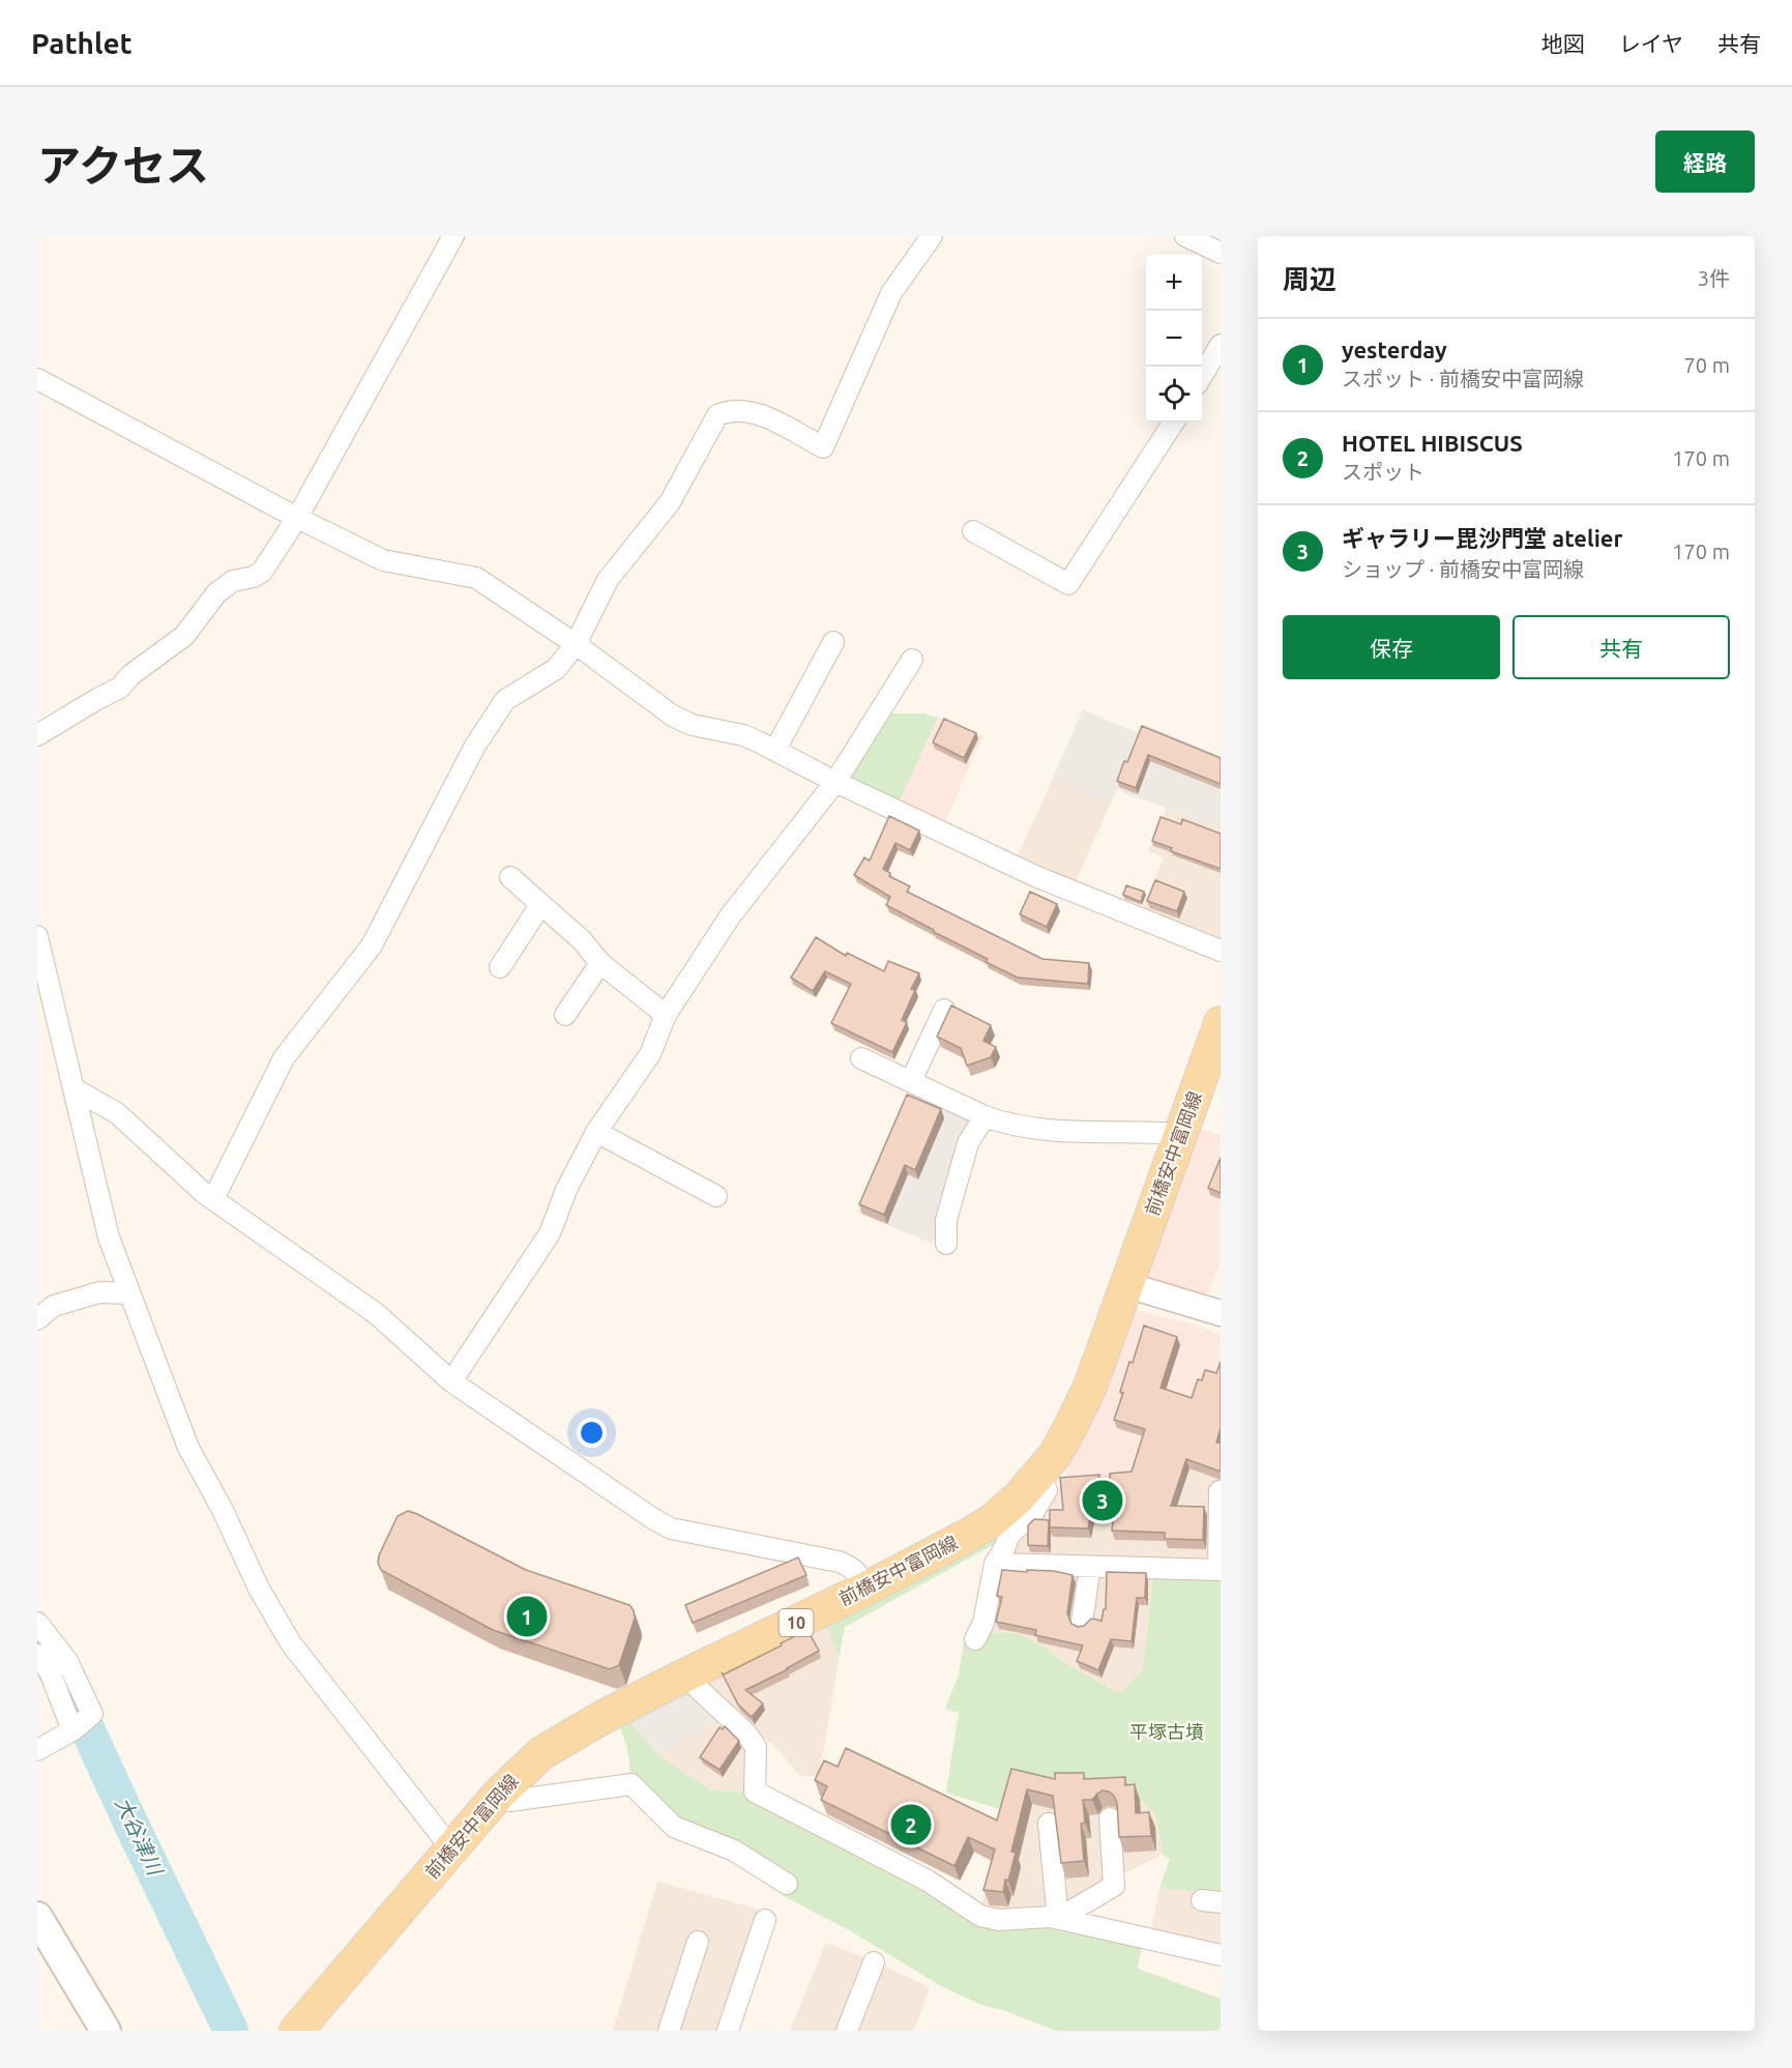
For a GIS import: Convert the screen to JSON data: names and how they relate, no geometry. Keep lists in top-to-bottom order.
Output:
{
  "streets": {
    "main road": ["前橋安中富岡線", "10"]
  },
  "water": ["大谷津川"],
  "parks": ["平塚古墳"],
  "page": {
    "header": "Pathlet",
    "nav": ["地図", "レイヤ", "共有"],
    "title": "アクセス",
    "buttons": [
      "経路",
      ["保存", "共有"]
    ],
    "heading": ["周辺", "3件"],
    "map_buttons": ["+", "−"],
    "list": [
      {
        "mark": "1",
        "name": "yesterday",
        "note": "スポット · 前橋安中富岡線",
        "value": "70 m"
      },
      {
        "mark": "2",
        "name": "HOTEL HIBISCUS",
        "note": "スポット",
        "value": "170 m"
      },
      {
        "mark": "3",
        "name": "ギャラリー毘沙門堂 atelier",
        "note": "ショップ · 前橋安中富岡線",
        "value": "170 m"
      }
    ],
    "pins": ["3", "1", "2"]
  }
}
